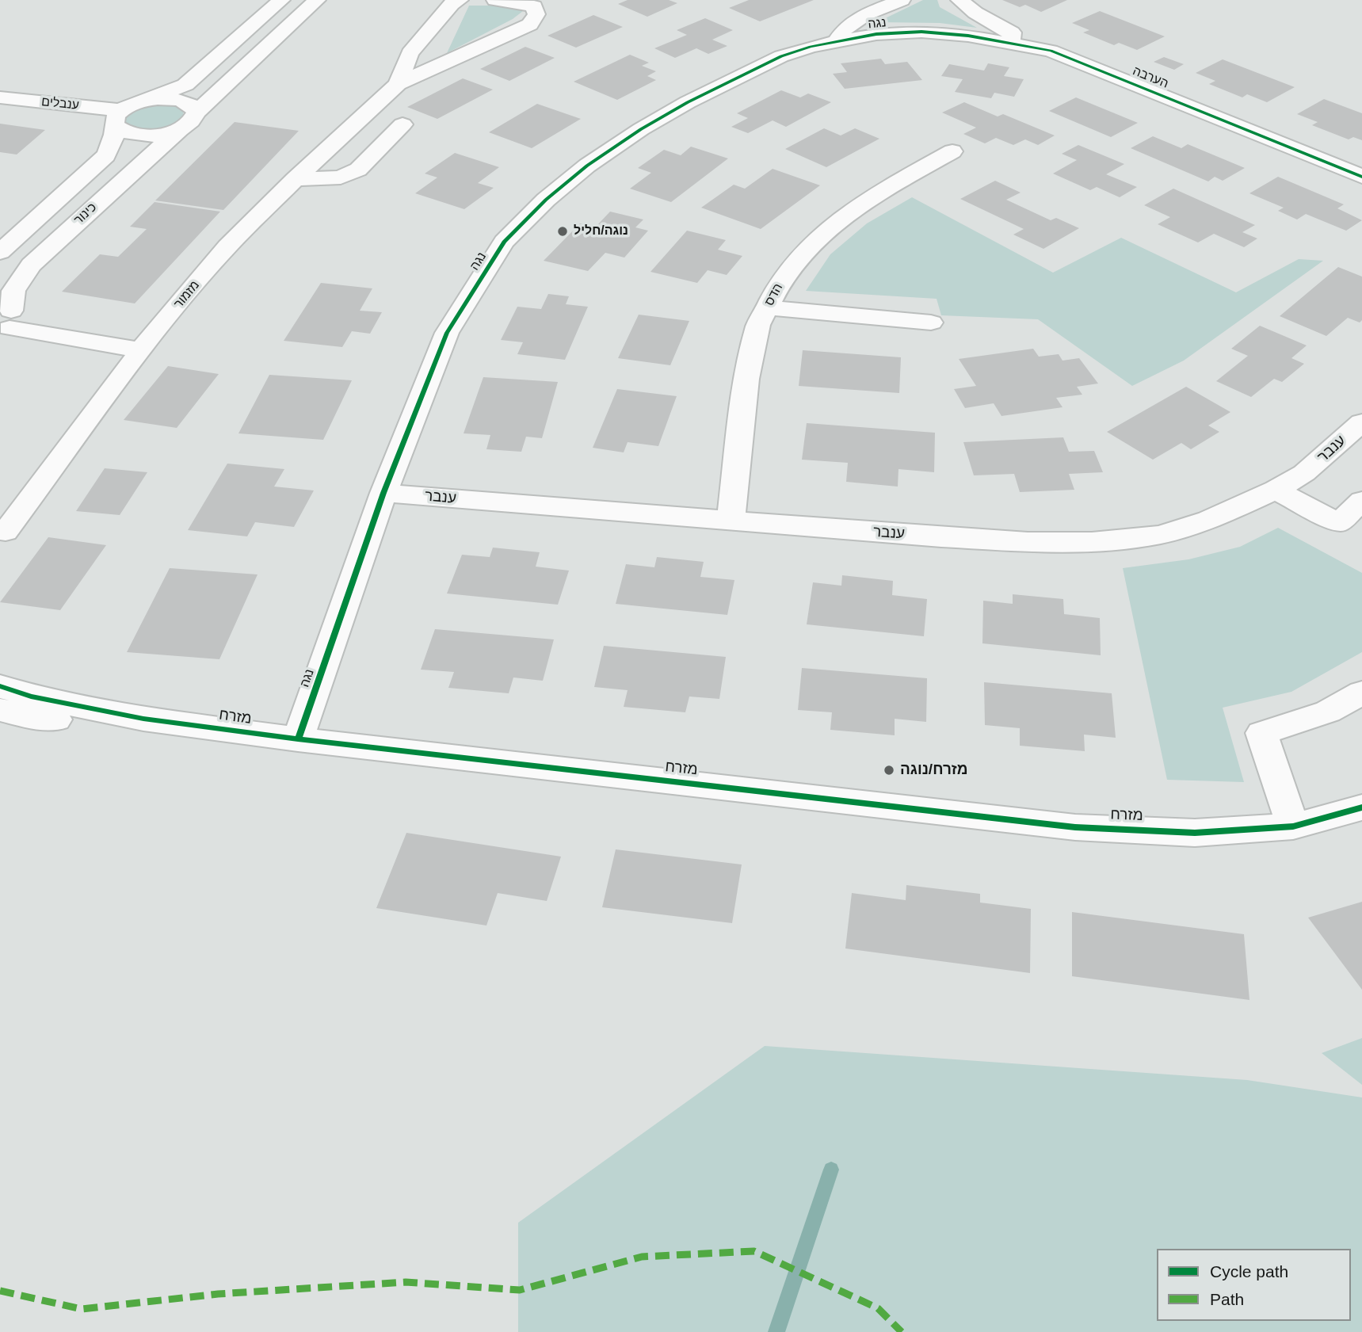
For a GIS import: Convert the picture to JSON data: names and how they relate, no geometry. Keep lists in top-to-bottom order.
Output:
{
  "streets": {
    "street": [
      "נגה",
      "הערבה",
      "ענבלים",
      "כינור",
      "מזמור",
      "הדס",
      "ענבר",
      "מזרח"
    ]
  },
  "crossings": [
    ["נגה", "הערבה"],
    ["נגה", "ענבר"],
    ["נגה", "מזרח"],
    ["ענבלים", "כינור"],
    ["הדס", "ענבר"]
  ],
  "places": ["נוגה/חליל", "מזרח/נוגה"],
  "legend": ["Cycle path", "Path"]
}
